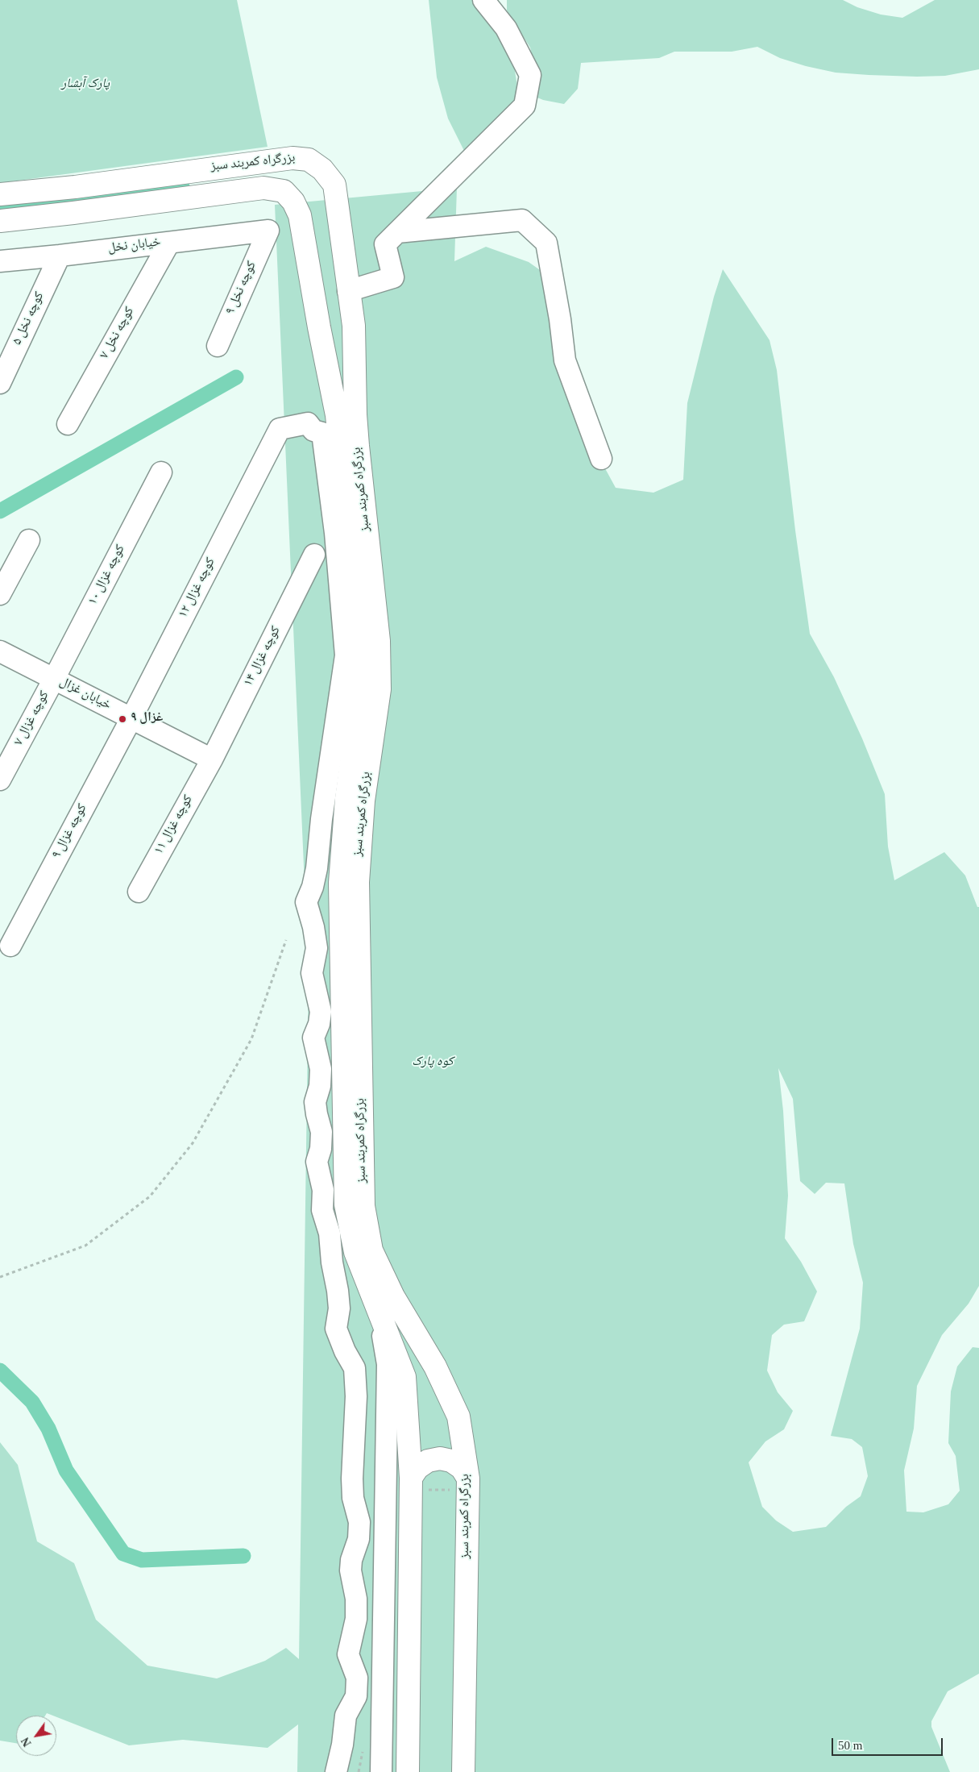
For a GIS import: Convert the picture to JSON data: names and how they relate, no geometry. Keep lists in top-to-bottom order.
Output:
{
  "streets": {
    "highway": ["بزرگراه کمربند سبز"],
    "street": [
      "خیابان نخل",
      "کوچه نخل ۹",
      "کوچه نخل ۵",
      "کوچه نخل ۷",
      "کوچه غزال ۱۰",
      "کوچه غزال ۱۲",
      "کوچه غزال ۱۴",
      "خیابان غزال",
      "کوچه غزال ۷",
      "کوچه غزال ۱۱",
      "کوچه غزال ۹"
    ]
  },
  "crossings": [
    ["خیابان نخل", "کوچه نخل ۹"],
    ["خیابان نخل", "کوچه نخل ۵"],
    ["خیابان نخل", "کوچه نخل ۷"],
    ["کوچه غزال ۱۰", "خیابان غزال"],
    ["کوچه غزال ۱۰", "کوچه غزال ۷"],
    ["کوچه غزال ۱۲", "خیابان غزال"],
    ["کوچه غزال ۱۲", "کوچه غزال ۹"],
    ["کوچه غزال ۱۴", "خیابان غزال"],
    ["کوچه غزال ۱۴", "کوچه غزال ۱۱"],
    ["خیابان غزال", "کوچه غزال ۷"],
    ["خیابان غزال", "کوچه غزال ۱۱"],
    ["خیابان غزال", "کوچه غزال ۹"]
  ],
  "parks": ["پارک آبشار", "کوه پارک"],
  "places": ["غزال ۹"],
  "scale_bar": "50 m",
  "north": "bottom left"
}
